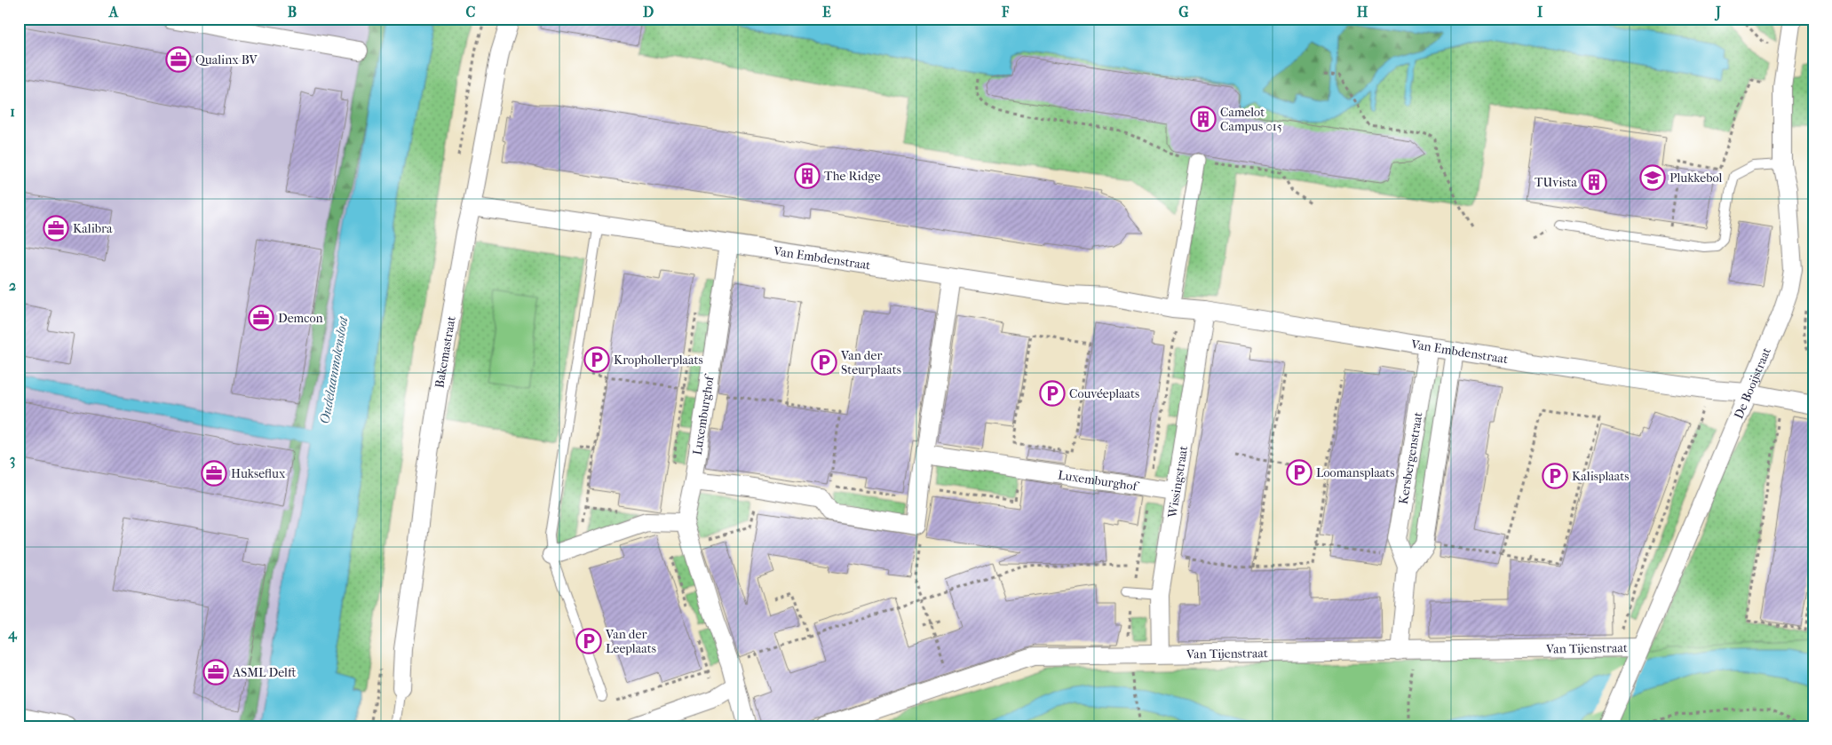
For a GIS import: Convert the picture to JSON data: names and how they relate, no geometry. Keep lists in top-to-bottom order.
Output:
{
  "streets": {
    "street": [
      "Van Embdenstraat",
      "Bakemastraat",
      "De Booijstraat",
      "Luxemburghof",
      "Kersbergenstraat",
      "Wissingstraat",
      "Van Tijenstraat"
    ]
  },
  "crossings": [
    ["Van Embdenstraat", "Bakemastraat"],
    ["Van Embdenstraat", "De Booijstraat"],
    ["Van Embdenstraat", "Luxemburghof"],
    ["Van Embdenstraat", "Kersbergenstraat"],
    ["Van Embdenstraat", "Wissingstraat"],
    ["De Booijstraat", "Van Tijenstraat"],
    ["Luxemburghof", "Wissingstraat"],
    ["Kersbergenstraat", "Van Tijenstraat"],
    ["Wissingstraat", "Van Tijenstraat"]
  ],
  "water": ["Oudelaanmolensloot"],
  "places": {
    "office": [
      "Qualinx BV",
      "Kalibra",
      "Demcon",
      "Hukseflux",
      "ASML Delft"
    ],
    "building": ["Camelot Campus 015", "The Ridge", "TUvista"],
    "school or university": ["Plukkebol"],
    "parking": [
      "Krophollerplaats",
      "Van der Steurplaats",
      "Couvéeplaats",
      "Loomansplaats",
      "Kalisplaats",
      "Van der Leeplaats"
    ]
  },
  "grid": {
    "columns": [
      "A",
      "B",
      "C",
      "D",
      "E",
      "F",
      "G",
      "H",
      "I",
      "J"
    ],
    "rows": [
      "1",
      "2",
      "3",
      "4"
    ]
  }
}
